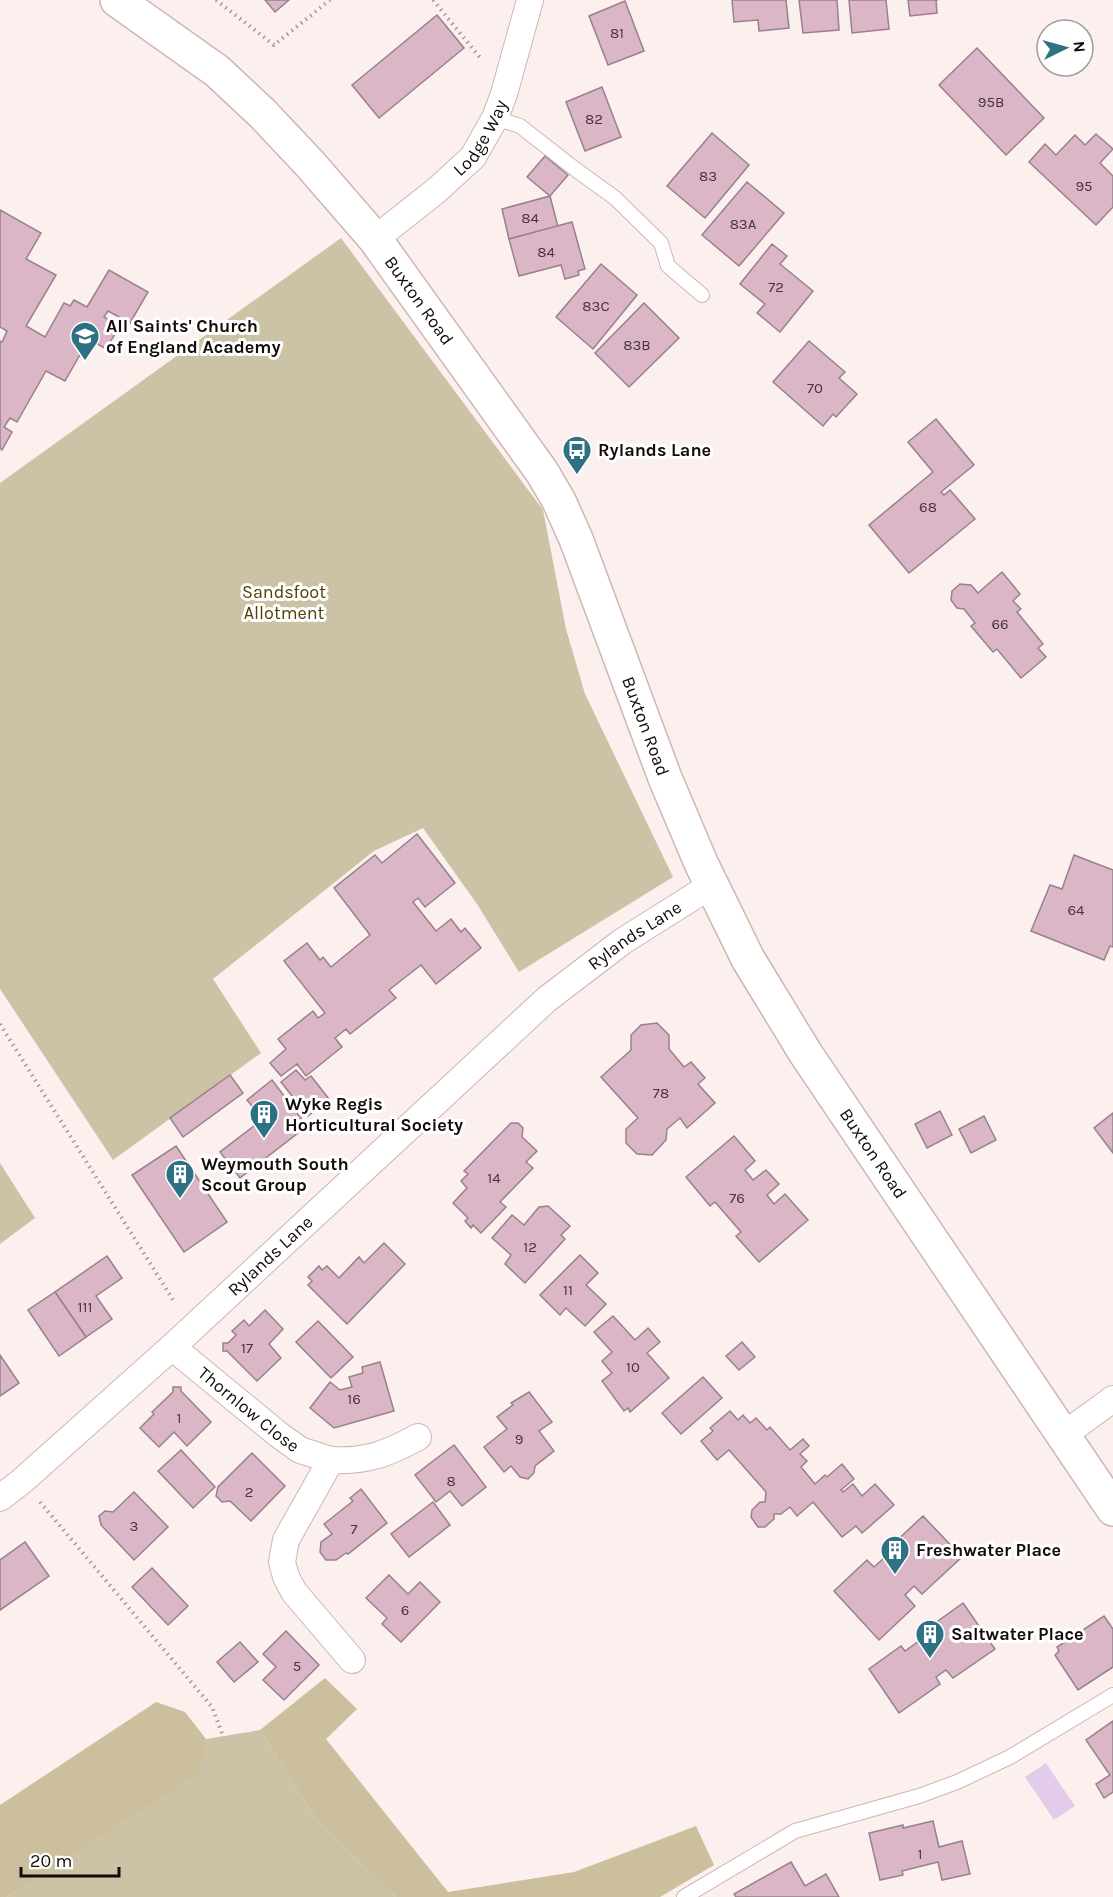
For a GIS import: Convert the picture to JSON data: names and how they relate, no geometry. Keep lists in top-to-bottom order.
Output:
{
  "streets": {
    "highway": ["Buxton Road"],
    "street": ["Lodge Way", "Rylands Lane", "Thornlow Close"]
  },
  "crossings": [
    ["Lodge Way", "Buxton Road"],
    ["Buxton Road", "Rylands Lane"],
    ["Rylands Lane", "Thornlow Close"]
  ],
  "parks": ["Sandsfoot Allotment"],
  "places": {
    "school or university": ["All Saints' Church of England Academy"],
    "bus stop": ["Rylands Lane"],
    "building": [
      "Wyke Regis Horticultural Society",
      "Weymouth South Scout Group",
      "Freshwater Place",
      "Saltwater Place"
    ]
  },
  "house_numbers": [
    "81",
    "95B",
    "82",
    "83",
    "95",
    "84",
    "83A",
    "84",
    "72",
    "83C",
    "83B",
    "70",
    "68",
    "66",
    "64",
    "78",
    "14",
    "76",
    "12",
    "11",
    "111",
    "17",
    "10",
    "16",
    "1",
    "9",
    "8",
    "2",
    "3",
    "7",
    "6",
    "5",
    "1"
  ],
  "scale_bar": "20 m",
  "north": "right"
}
